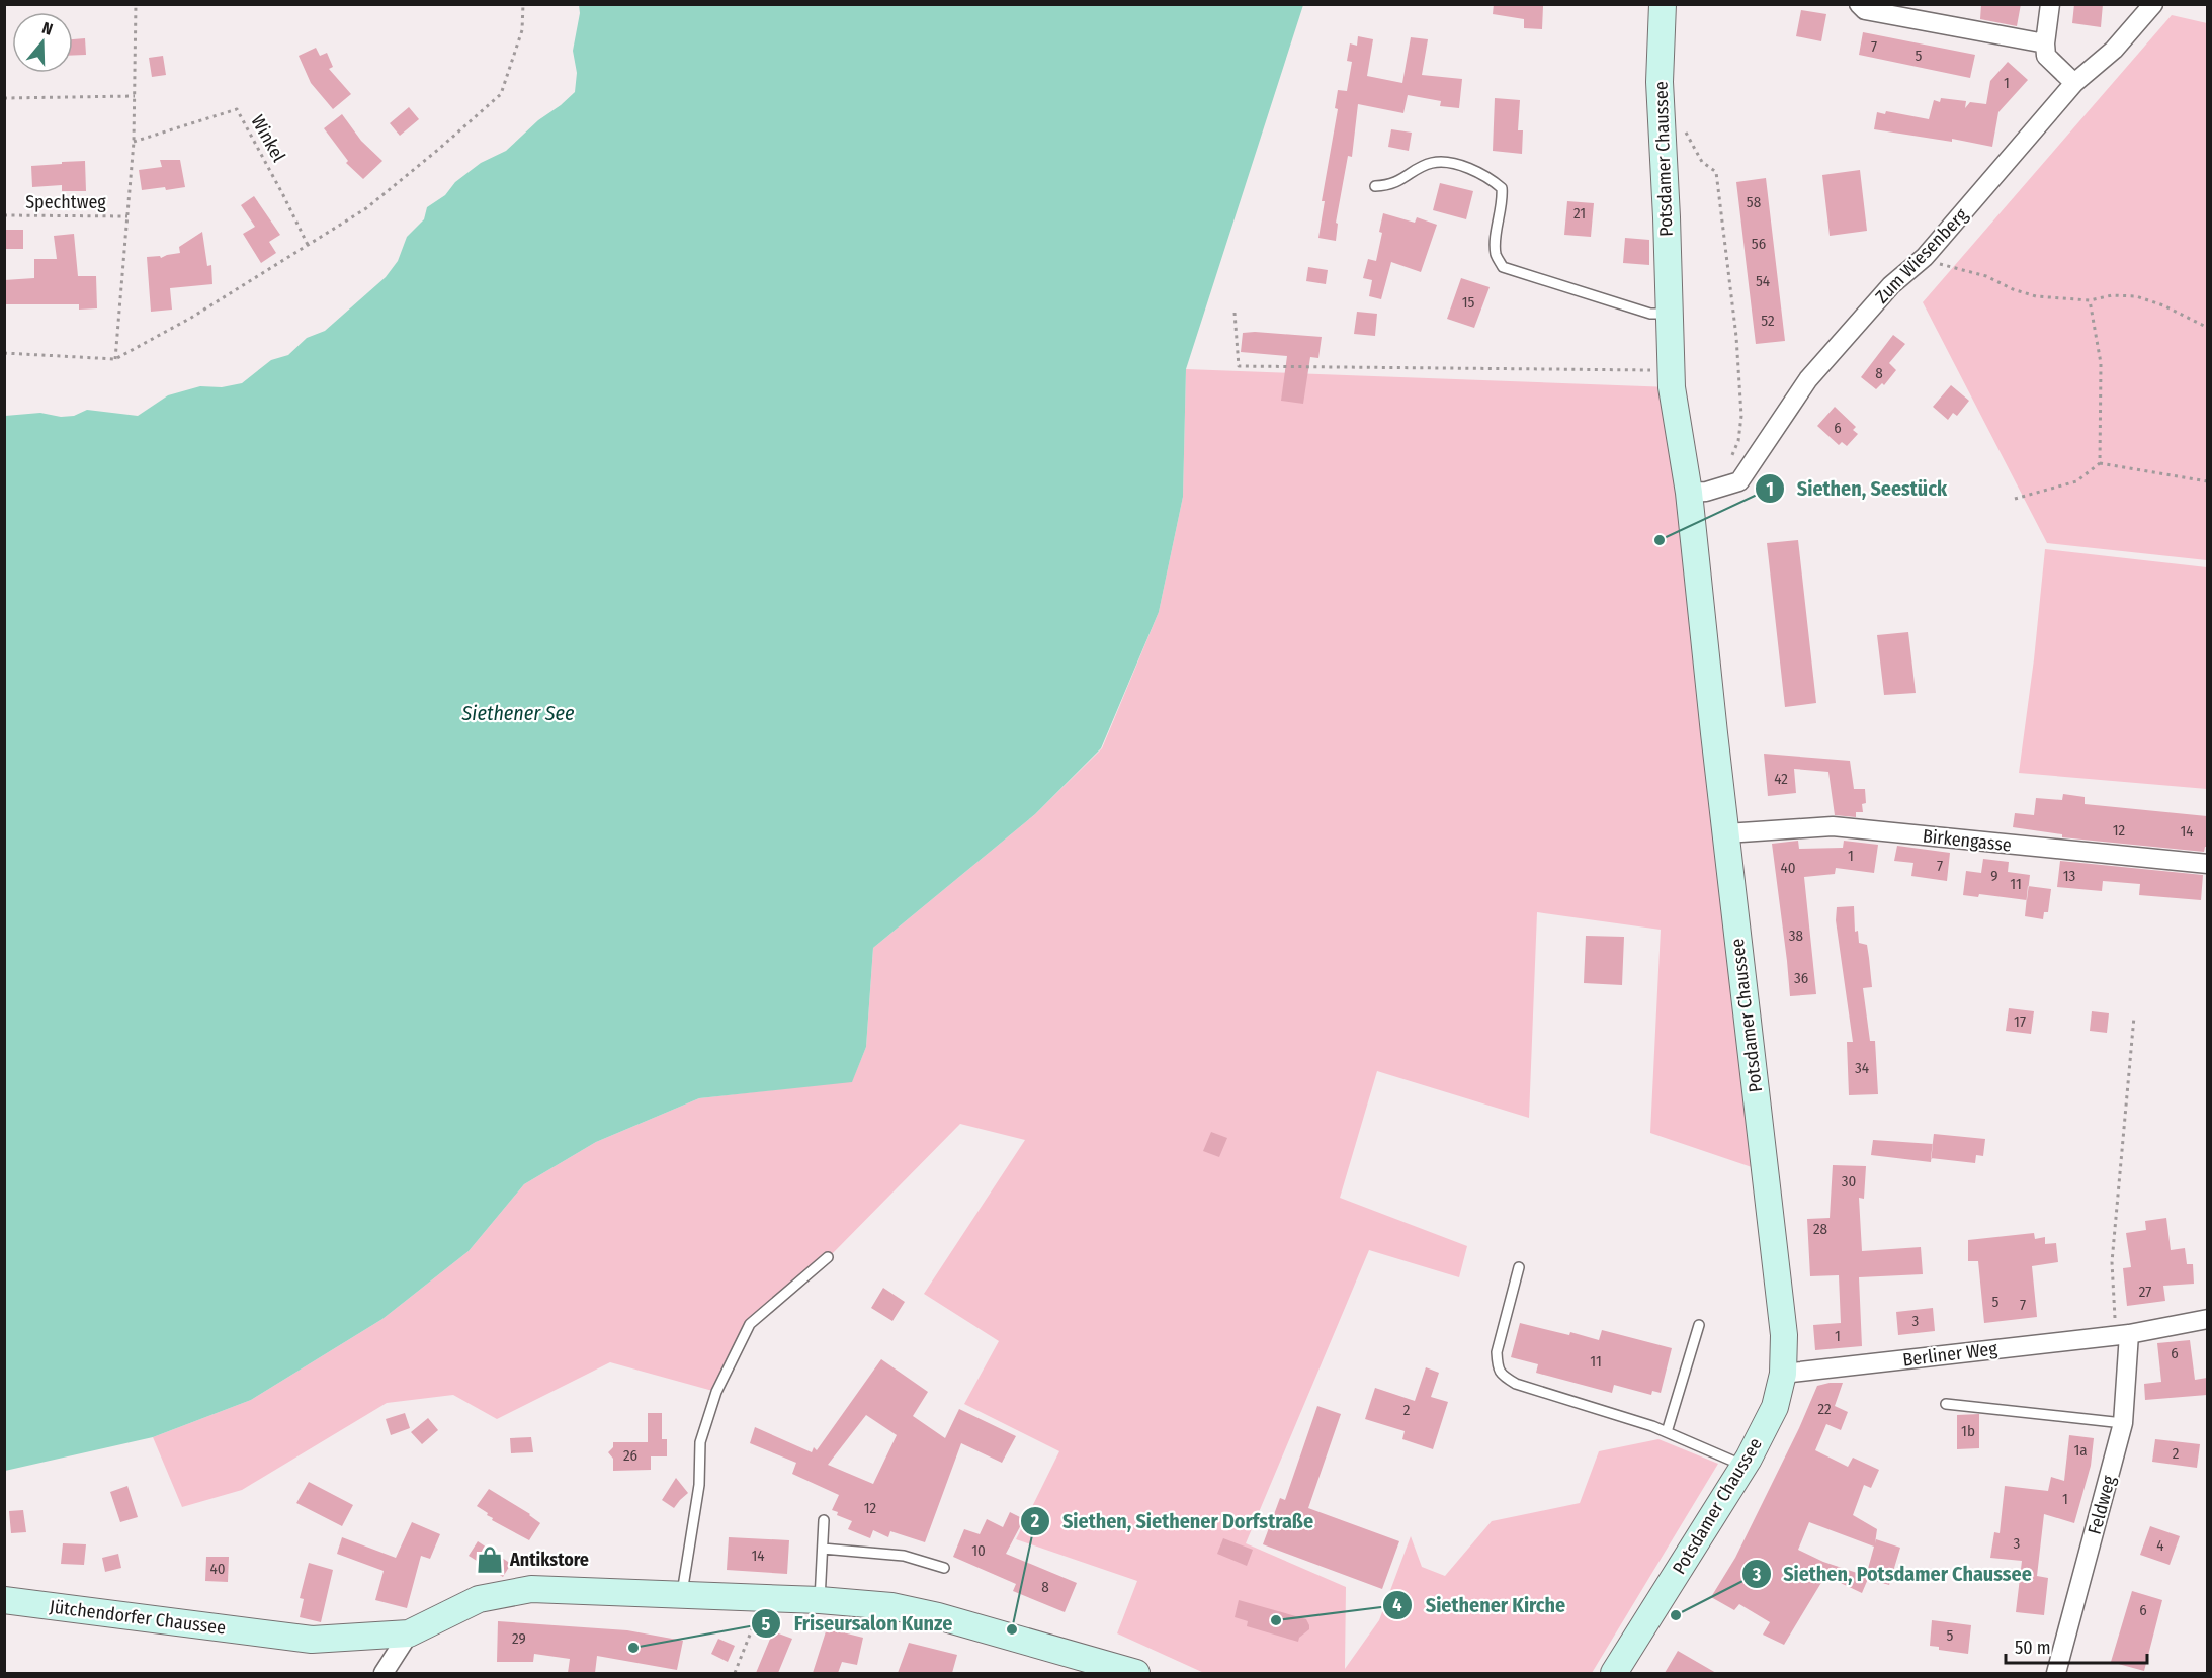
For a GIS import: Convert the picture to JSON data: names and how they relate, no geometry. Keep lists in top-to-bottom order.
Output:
{
  "streets": {
    "main road": ["Potsdamer Chaussee", "Jütchendorfer Chaussee"],
    "street": [
      "Zum Wiesenberg",
      "Birkengasse",
      "Berliner Weg",
      "Feldweg"
    ],
    "path": ["Winkel", "Spechtweg"]
  },
  "crossings": [
    ["Potsdamer Chaussee", "Zum Wiesenberg"],
    ["Potsdamer Chaussee", "Birkengasse"],
    ["Potsdamer Chaussee", "Berliner Weg"],
    ["Berliner Weg", "Feldweg"]
  ],
  "water": ["Siethener See"],
  "places": {
    "other": [
      "Siethen, Seestück",
      "Siethen, Potsdamer Chaussee",
      "Siethener Kirche",
      "Siethen, Siethener Dorfstraße",
      "Friseursalon Kunze"
    ],
    "shop": ["Antikstore"]
  },
  "house_numbers": [
    "7",
    "5",
    "1",
    "58",
    "21",
    "56",
    "54",
    "15",
    "52",
    "8",
    "6",
    "42",
    "12",
    "14",
    "1",
    "7",
    "40",
    "9",
    "13",
    "11",
    "38",
    "36",
    "17",
    "34",
    "30",
    "28",
    "27",
    "5",
    "7",
    "3",
    "1",
    "6",
    "11",
    "22",
    "2",
    "1b",
    "1a",
    "2",
    "26",
    "1",
    "12",
    "3",
    "4",
    "10",
    "14",
    "40",
    "8",
    "6",
    "5",
    "29"
  ],
  "scale_bar": "50 m",
  "north": "top"
}
